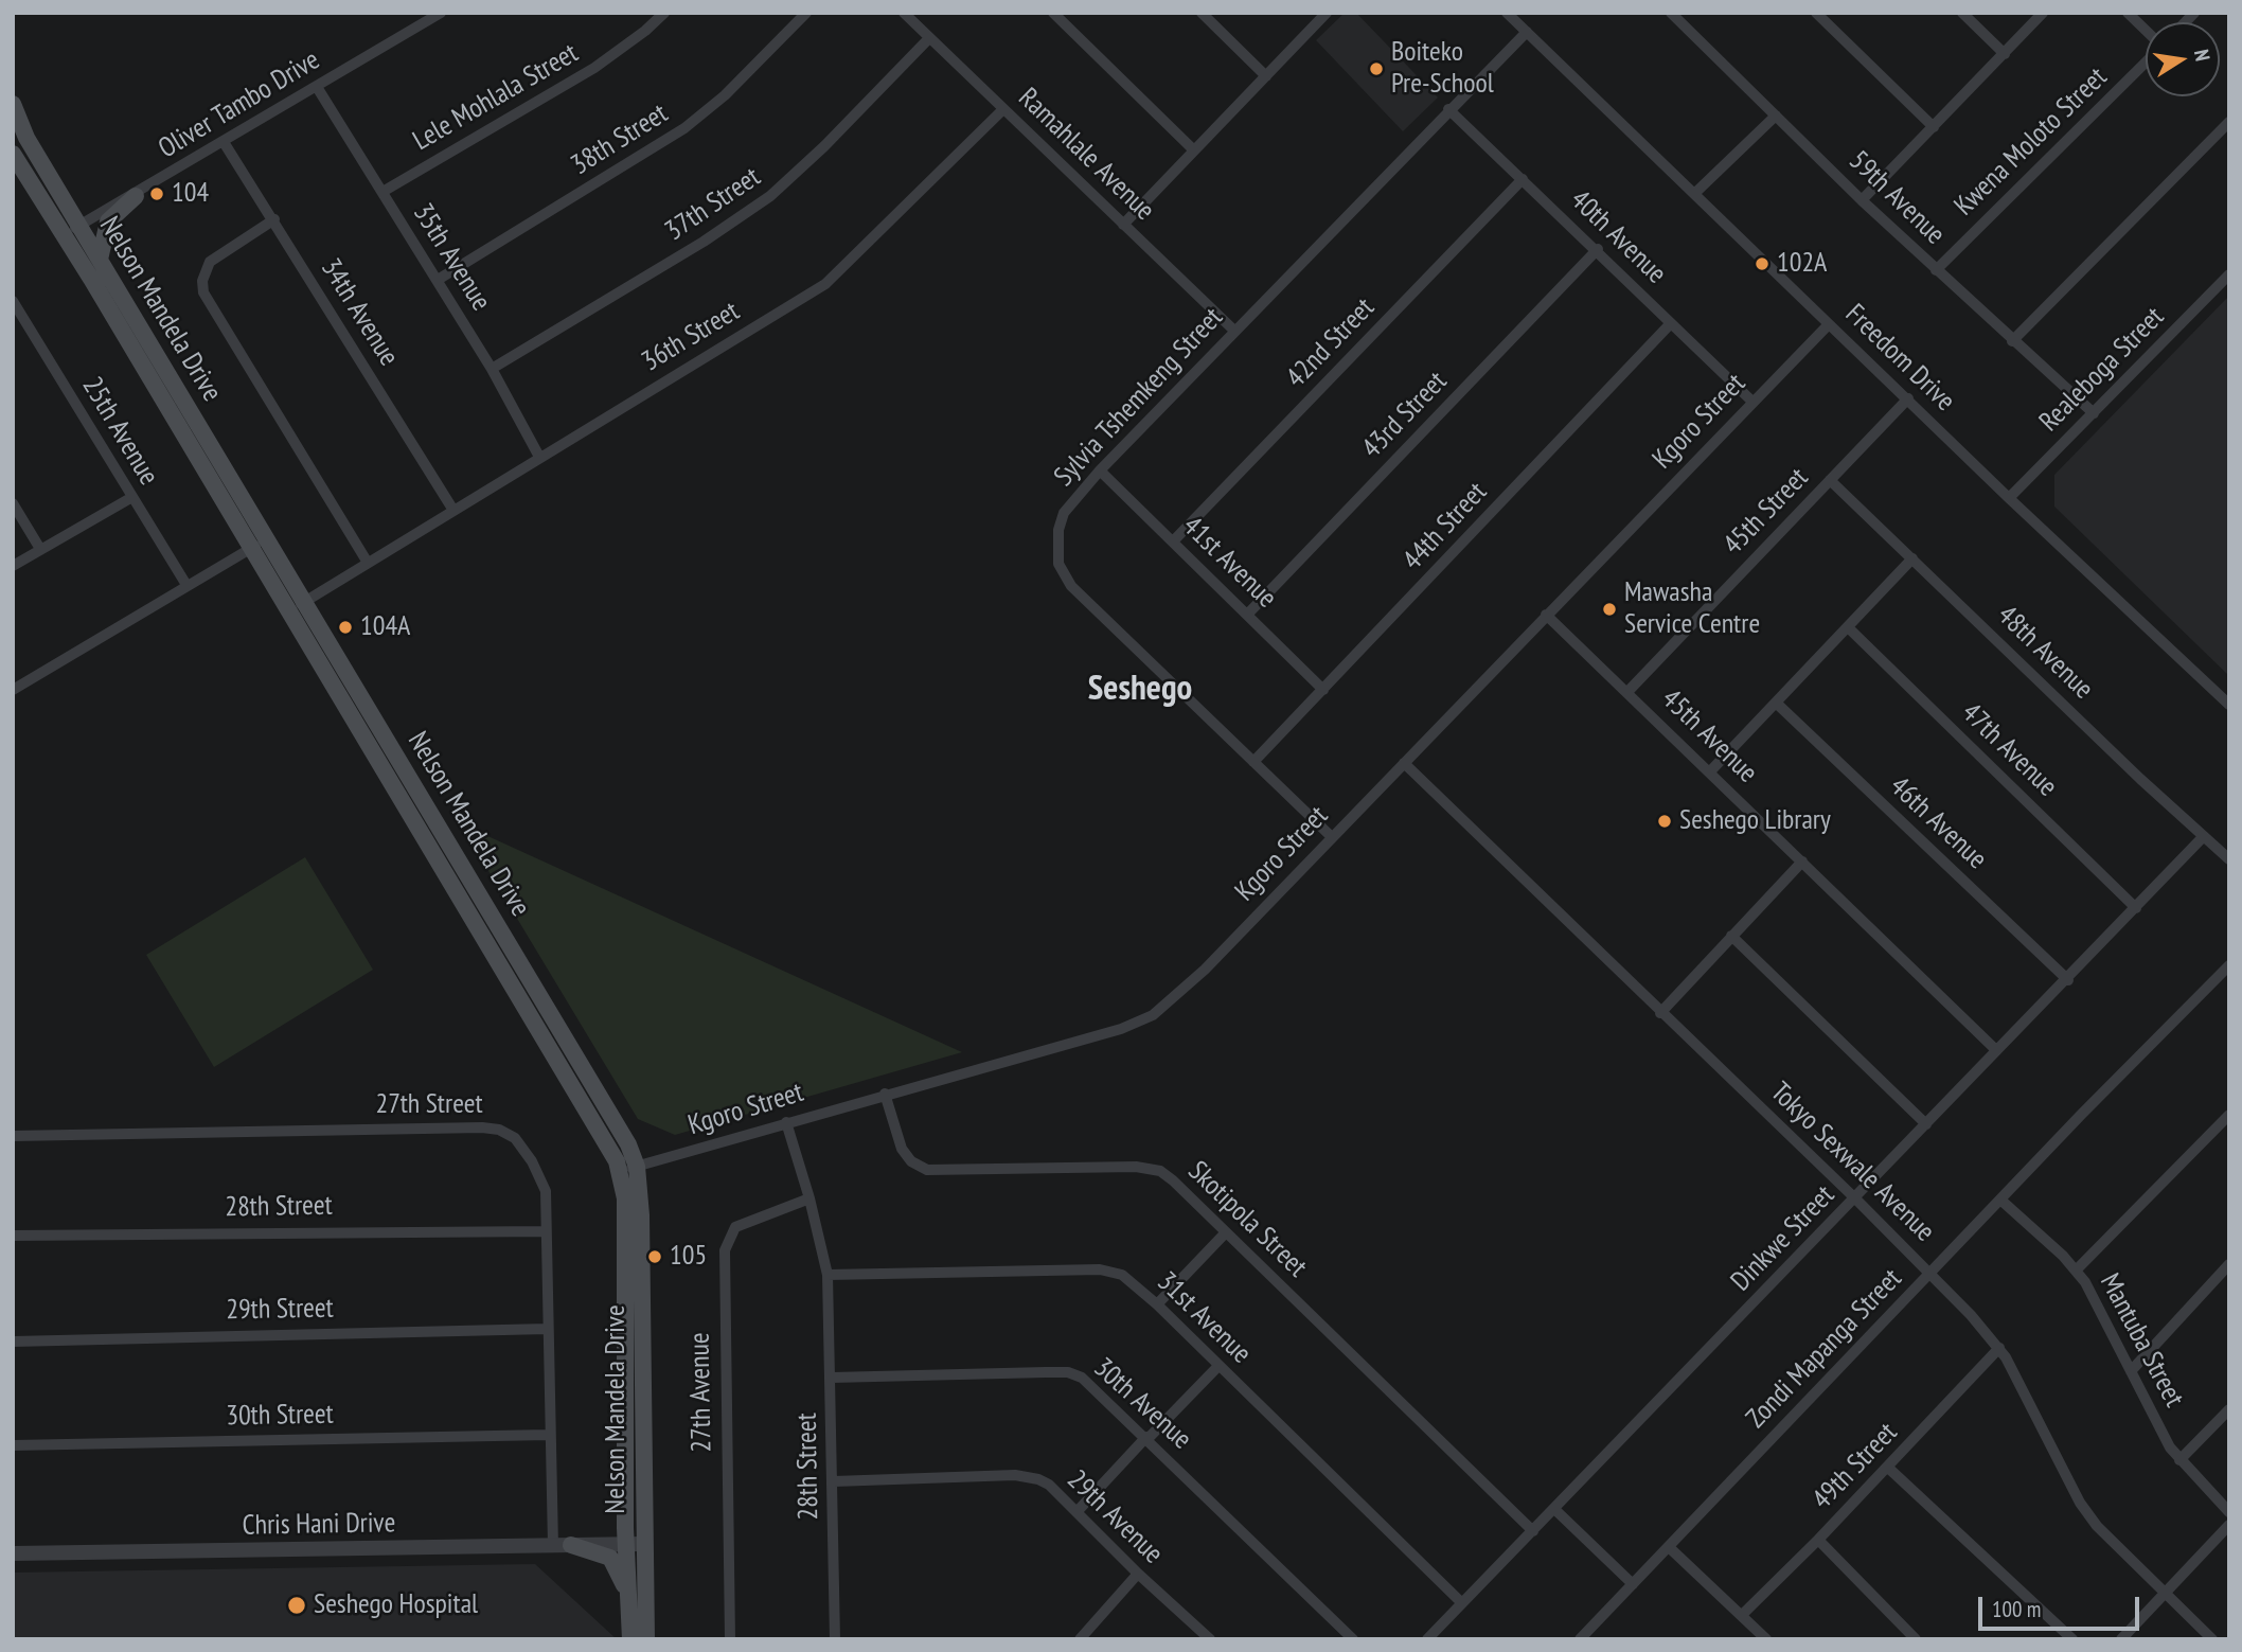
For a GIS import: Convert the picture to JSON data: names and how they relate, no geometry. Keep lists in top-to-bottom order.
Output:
{
  "streets": {
    "main road": ["Nelson Mandela Drive"],
    "street": [
      "Lele Mohlala Street",
      "Oliver Tambo Drive",
      "38th Street",
      "Kwena Moloto Street",
      "Ramahlale Avenue",
      "59th Avenue",
      "37th Street",
      "40th Avenue",
      "35th Avenue",
      "34th Avenue",
      "36th Street",
      "42nd Street",
      "Freedom Drive",
      "Realeboga Street",
      "Sylvia Tshemkeng Street",
      "43rd Street",
      "Kgoro Street",
      "25th Avenue",
      "45th Street",
      "44th Street",
      "41st Avenue",
      "48th Avenue",
      "45th Avenue",
      "47th Avenue",
      "46th Avenue",
      "27th Street",
      "Tokyo Sexwale Avenue",
      "28th Street",
      "Skotipola Street",
      "Dinkwe Street",
      "29th Street",
      "31st Avenue",
      "Mantuba Street",
      "Zondi Mapanga Street",
      "27th Avenue",
      "30th Avenue",
      "30th Street",
      "49th Street",
      "29th Avenue",
      "Chris Hani Drive"
    ]
  },
  "crossings": [
    ["Lele Mohlala Street", "35th Avenue"],
    ["Oliver Tambo Drive", "35th Avenue"],
    ["Oliver Tambo Drive", "Nelson Mandela Drive"],
    ["Oliver Tambo Drive", "34th Avenue"],
    ["38th Street", "35th Avenue"],
    ["Kwena Moloto Street", "59th Avenue"],
    ["Ramahlale Avenue", "37th Street"],
    ["Ramahlale Avenue", "36th Street"],
    ["Ramahlale Avenue", "Sylvia Tshemkeng Street"],
    ["59th Avenue", "Realeboga Street"],
    ["37th Street", "35th Avenue"],
    ["40th Avenue", "42nd Street"],
    ["40th Avenue", "Sylvia Tshemkeng Street"],
    ["40th Avenue", "43rd Street"],
    ["40th Avenue", "Kgoro Street"],
    ["40th Avenue", "44th Street"],
    ["35th Avenue", "36th Street"],
    ["Nelson Mandela Drive", "36th Street"],
    ["Nelson Mandela Drive", "Kgoro Street"],
    ["Nelson Mandela Drive", "Chris Hani Drive"],
    ["34th Avenue", "36th Street"],
    ["42nd Street", "41st Avenue"],
    ["Freedom Drive", "Realeboga Street"],
    ["Freedom Drive", "Sylvia Tshemkeng Street"],
    ["Freedom Drive", "Kgoro Street"],
    ["Freedom Drive", "45th Street"],
    ["Sylvia Tshemkeng Street", "Kgoro Street"],
    ["Sylvia Tshemkeng Street", "44th Street"],
    ["Sylvia Tshemkeng Street", "41st Avenue"],
    ["43rd Street", "41st Avenue"],
    ["Kgoro Street", "45th Avenue"],
    ["Kgoro Street", "Tokyo Sexwale Avenue"],
    ["Kgoro Street", "28th Street"],
    ["Kgoro Street", "Skotipola Street"],
    ["45th Street", "48th Avenue"],
    ["45th Street", "45th Avenue"],
    ["44th Street", "41st Avenue"],
    ["48th Avenue", "Dinkwe Street"],
    ["45th Avenue", "Dinkwe Street"],
    ["47th Avenue", "Dinkwe Street"],
    ["46th Avenue", "Dinkwe Street"],
    ["27th Street", "28th Street"],
    ["27th Street", "29th Street"],
    ["27th Street", "30th Street"],
    ["27th Street", "Chris Hani Drive"],
    ["Tokyo Sexwale Avenue", "Dinkwe Street"],
    ["Tokyo Sexwale Avenue", "Zondi Mapanga Street"],
    ["Tokyo Sexwale Avenue", "49th Street"],
    ["28th Street", "31st Avenue"],
    ["28th Street", "27th Avenue"],
    ["28th Street", "30th Avenue"],
    ["28th Street", "29th Avenue"],
    ["Skotipola Street", "Dinkwe Street"],
    ["Dinkwe Street", "31st Avenue"],
    ["Mantuba Street", "Zondi Mapanga Street"]
  ],
  "districts": ["Seshego"],
  "places": [
    "Boiteko Pre-School",
    "104",
    "102A",
    "Mawasha Service Centre",
    "104A",
    "Seshego Library",
    "105",
    "Seshego Hospital"
  ],
  "scale_bar": "100 m",
  "north": "right"
}
